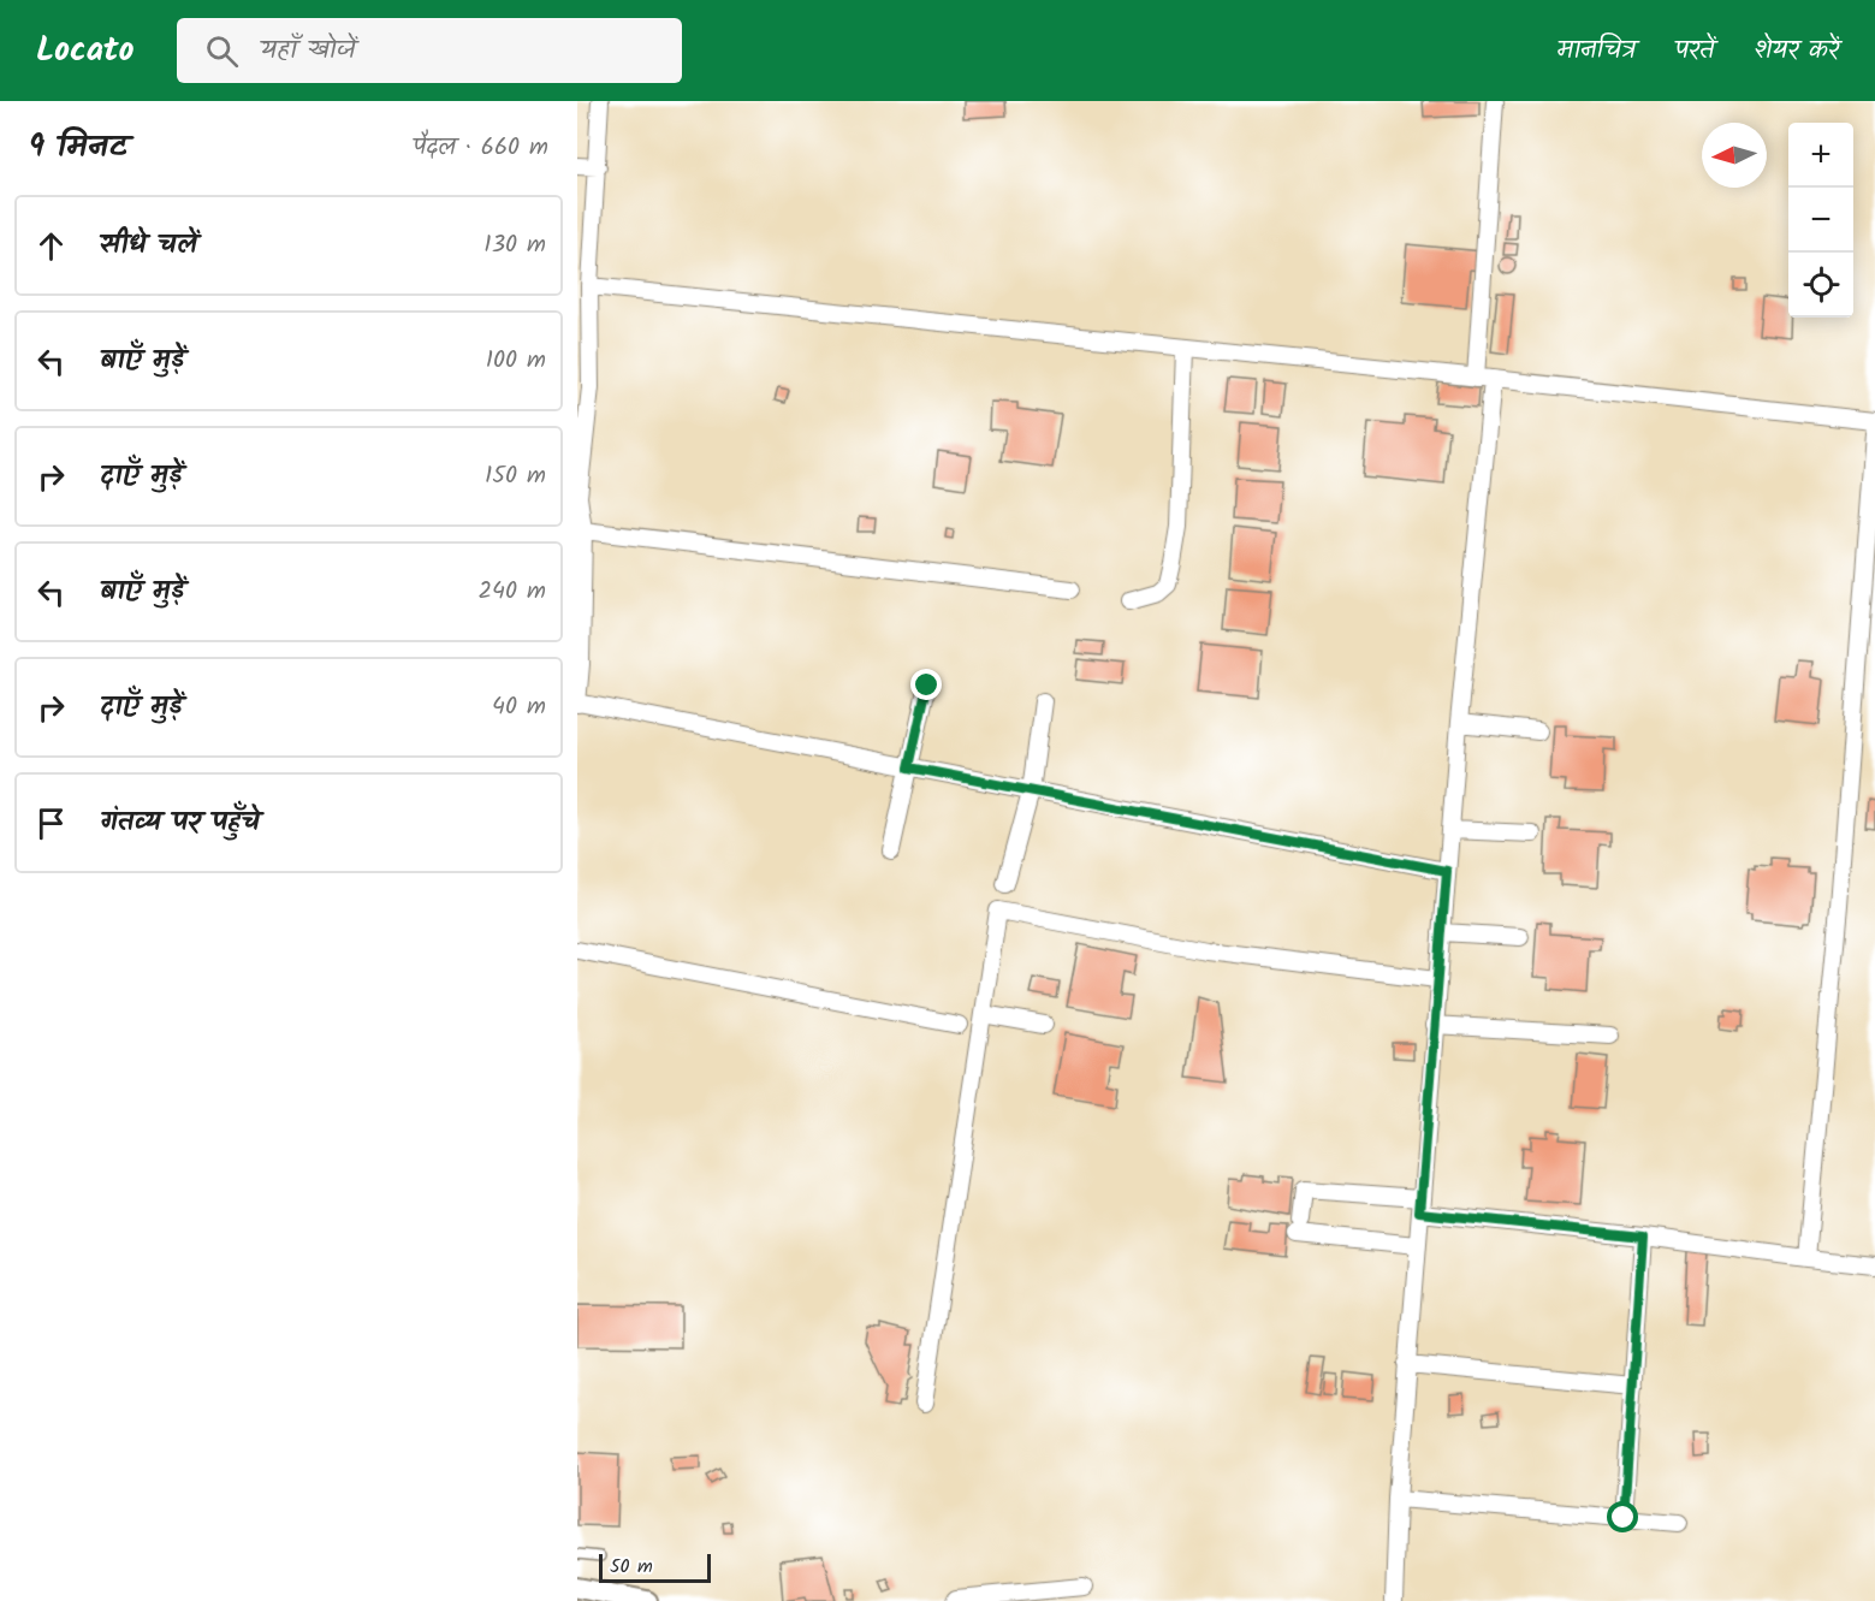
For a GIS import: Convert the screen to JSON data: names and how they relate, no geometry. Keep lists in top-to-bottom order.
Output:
{
  "scale_bar": "50 m",
  "north": "left",
  "page": {
    "header": "Locato",
    "search": "यहाँ खोजें",
    "nav": ["मानचित्र", "परतें", "शेयर करें"],
    "heading": ["9 मिनट", "पैदल · 660 m"],
    "map_buttons": ["+", "−"],
    "list": [
      ["सीधे चलें", "130 m"],
      ["बाएँ मुड़ें", "100 m"],
      ["दाएँ मुड़ें", "150 m"],
      ["बाएँ मुड़ें", "240 m"],
      ["दाएँ मुड़ें", "40 m"],
      "गंतव्य पर पहुँचे"
    ],
    "scale": "50 m"
  }
}
